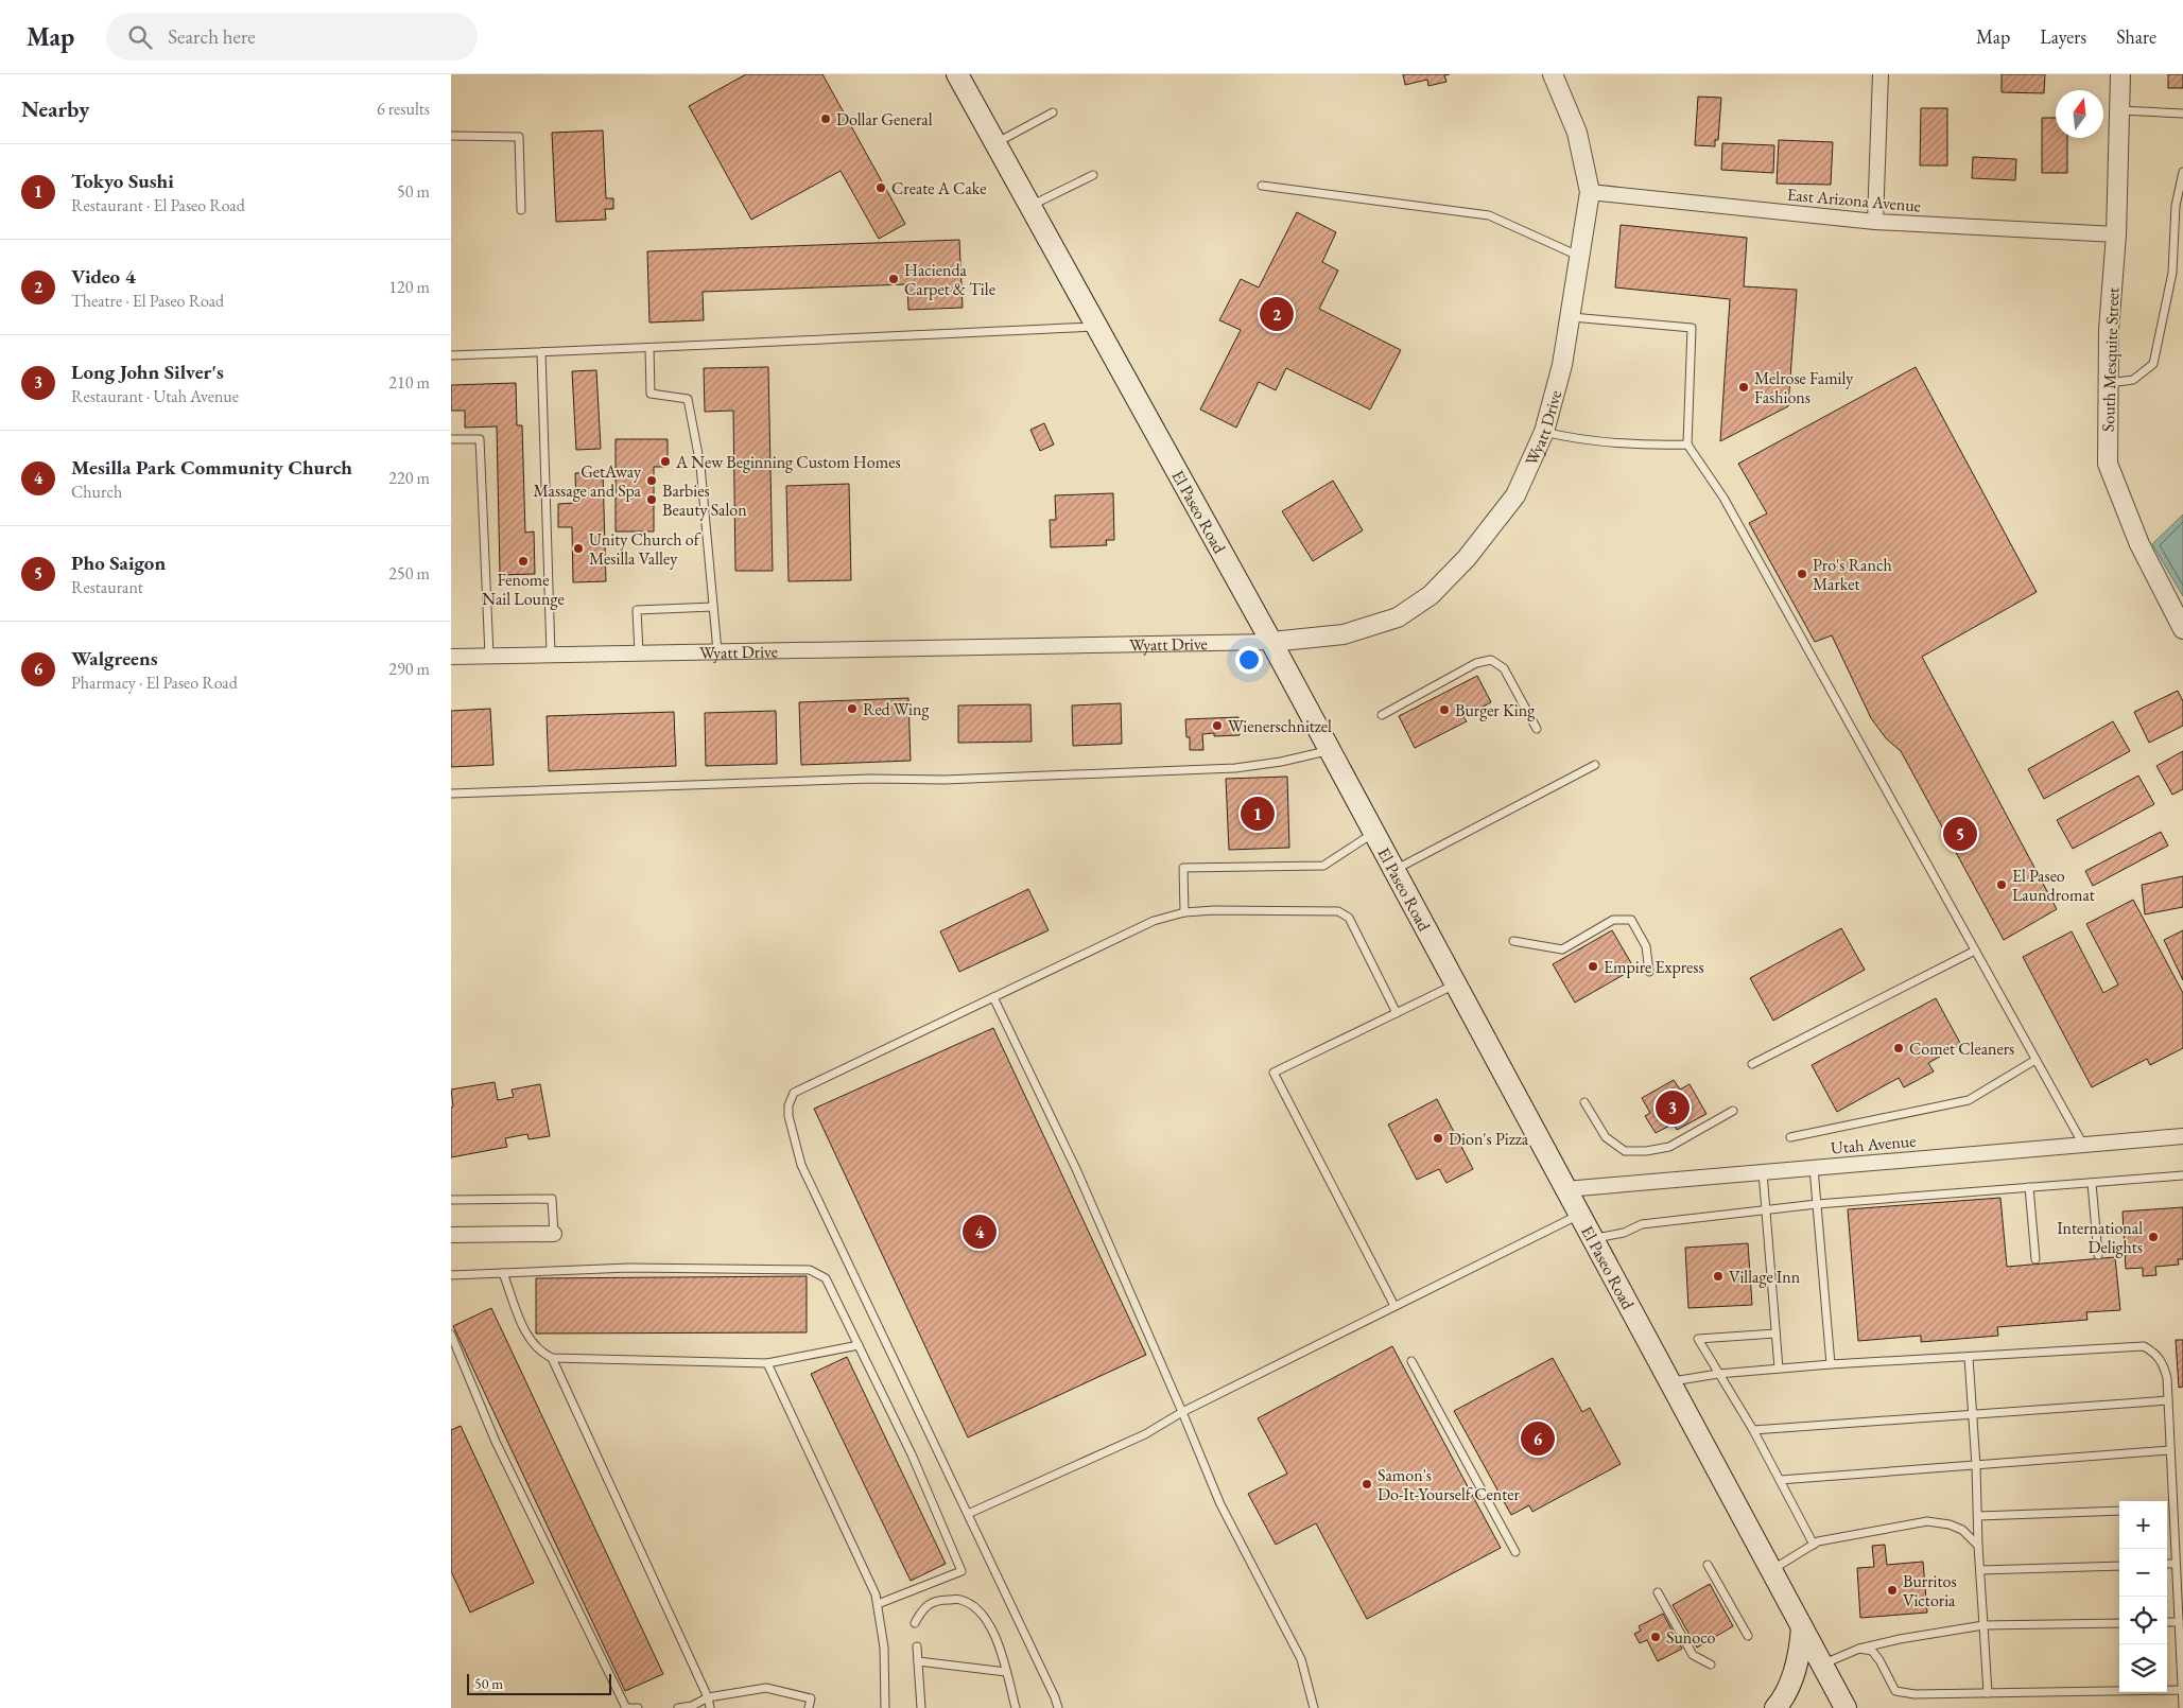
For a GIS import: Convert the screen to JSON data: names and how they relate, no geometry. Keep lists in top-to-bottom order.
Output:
{
  "streets": {
    "main road": ["El Paseo Road"],
    "street": [
      "East Arizona Avenue",
      "South Mesquite Street",
      "Wyatt Drive",
      "Utah Avenue"
    ]
  },
  "crossings": [
    ["East Arizona Avenue", "South Mesquite Street"],
    ["East Arizona Avenue", "Wyatt Drive"],
    ["Wyatt Drive", "El Paseo Road"],
    ["El Paseo Road", "Utah Avenue"]
  ],
  "places": [
    "Dollar General",
    "Create A Cake",
    "Hacienda Carpet & Tile",
    "Melrose Family Fashions",
    "A New Beginning Custom Homes",
    "GetAway Massage and Spa",
    "Barbies Beauty Salon",
    "Unity Church of Mesilla Valley",
    "Fenome Nail Lounge",
    "Pro's Ranch Market",
    "Red Wing",
    "Burger King",
    "Wienerschnitzel",
    "El Paseo Laundromat",
    "Empire Express",
    "Comet Cleaners",
    "Dion's Pizza",
    "International Delights",
    "Village Inn",
    "Samon's Do-It-Yourself Center",
    "Burritos Victoria",
    "Sunoco"
  ],
  "scale_bar": "50 m",
  "north": "top",
  "page": {
    "header": "Map",
    "search": "Search here",
    "nav": ["Map", "Layers", "Share"],
    "heading": ["Nearby", "6 results"],
    "list": [
      {
        "mark": "1",
        "name": "Tokyo Sushi",
        "note": "Restaurant · El Paseo Road",
        "value": "50 m"
      },
      {
        "mark": "2",
        "name": "Video 4",
        "note": "Theatre · El Paseo Road",
        "value": "120 m"
      },
      {
        "mark": "3",
        "name": "Long John Silver's",
        "note": "Restaurant · Utah Avenue",
        "value": "210 m"
      },
      {
        "mark": "4",
        "name": "Mesilla Park Community Church",
        "note": "Church",
        "value": "220 m"
      },
      {
        "mark": "5",
        "name": "Pho Saigon",
        "note": "Restaurant",
        "value": "250 m"
      },
      {
        "mark": "6",
        "name": "Walgreens",
        "note": "Pharmacy · El Paseo Road",
        "value": "290 m"
      }
    ],
    "pins": [
      "2",
      "1",
      "5",
      "3",
      "4",
      "6"
    ],
    "map_buttons": ["+", "−"],
    "scale": "50 m"
  }
}
